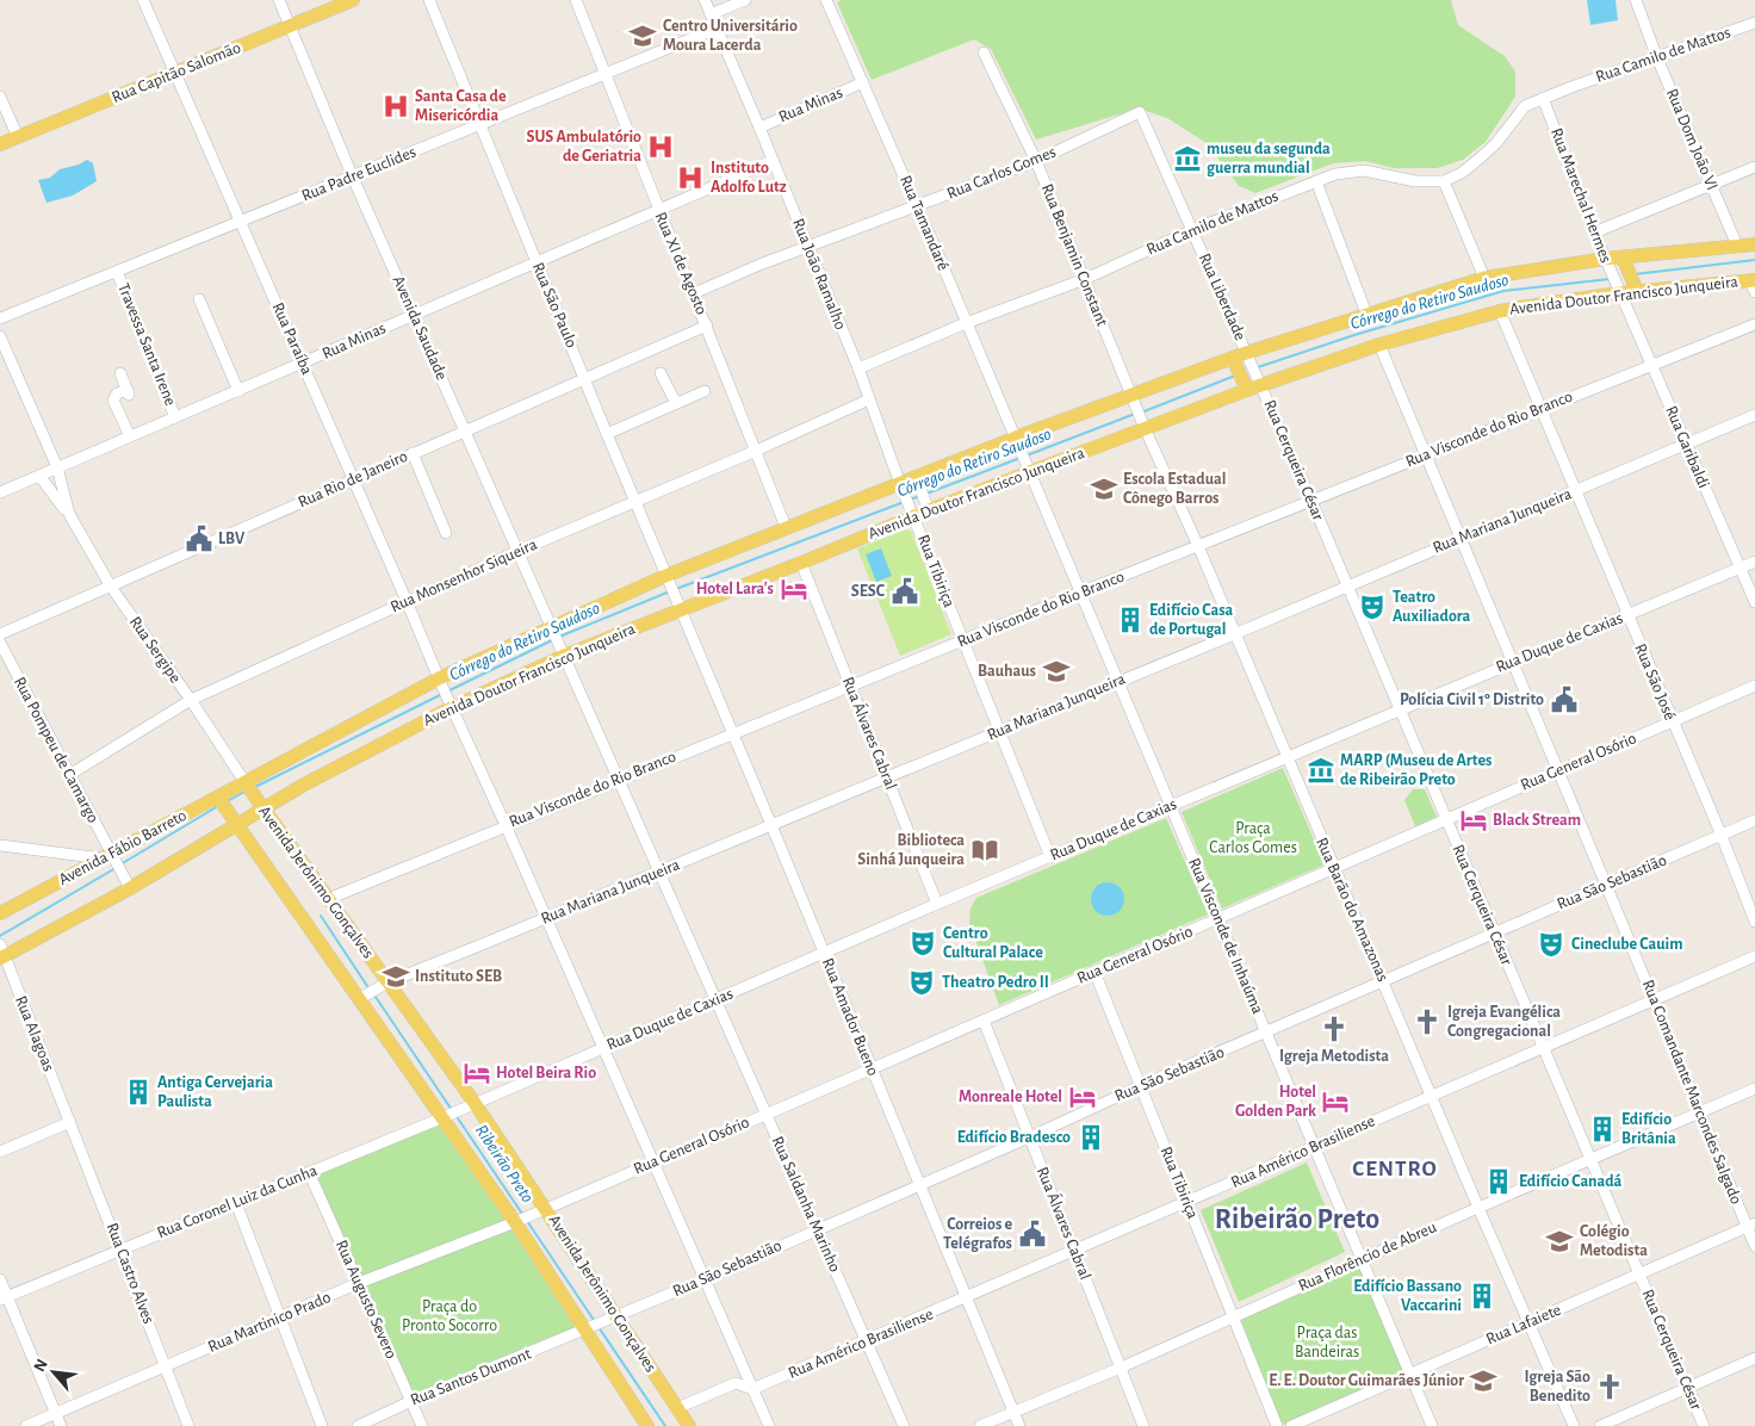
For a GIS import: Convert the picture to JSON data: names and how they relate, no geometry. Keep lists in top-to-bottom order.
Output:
{
  "streets": {
    "main road": [
      "Rua Capitão Salomão",
      "Avenida Doutor Francisco Junqueira",
      "Avenida Fábio Barreto",
      "Avenida Jerônimo Gonçalves"
    ],
    "street": [
      "Rua Camilo de Mattos",
      "Rua Minas",
      "Rua Dom João VI",
      "Rua Carlos Gomes",
      "Rua Padre Euclides",
      "Rua Marechal Hermes",
      "Rua Tamandaré",
      "Rua Benjamin Constant",
      "Rua XI de Agosto",
      "Rua João Ramalho",
      "Rua Liberdade",
      "Rua São Paulo",
      "Avenida Saudade",
      "Rua Paraíba",
      "Travessa Santa Irene",
      "Rua Visconde do Rio Branco",
      "Rua Garibaldi",
      "Rua Cerqueira César",
      "Rua Rio de Janeiro",
      "Rua Mariana Junqueira",
      "Rua Tibiriça",
      "Rua Monsenhor Siqueira",
      "Rua Duque de Caxias",
      "Rua Sergipe",
      "Rua São José",
      "Rua Álvares Cabral",
      "Rua Pompeu de Camargo",
      "Rua General Osório",
      "Rua São Sebastião",
      "Rua Barão do Amazonas",
      "Rua Visconde de Inhaúma",
      "Rua Amador Bueno",
      "Rua Alagoas",
      "Rua Comandante Marcondes Salgado",
      "Rua Américo Brasiliense",
      "Rua Coronel Luiz da Cunha",
      "Rua Saldanha Marinho",
      "Rua Florêncio de Abreu",
      "Rua Castro Alves",
      "Rua Augusto Severo",
      "Rua Martinico Prado",
      "Rua Lafaiete",
      "Rua Santos Dumont"
    ]
  },
  "crossings": [
    ["Rua Camilo de Mattos", "Rua Dom João VI"],
    ["Rua Camilo de Mattos", "Rua Marechal Hermes"],
    ["Rua Camilo de Mattos", "Rua Tamandaré"],
    ["Rua Camilo de Mattos", "Rua Benjamin Constant"],
    ["Rua Camilo de Mattos", "Rua João Ramalho"],
    ["Rua Camilo de Mattos", "Rua Liberdade"],
    ["Rua Capitão Salomão", "Avenida Saudade"],
    ["Rua Capitão Salomão", "Rua Paraíba"],
    ["Rua Minas", "Rua Tamandaré"],
    ["Rua Minas", "Rua XI de Agosto"],
    ["Rua Minas", "Rua João Ramalho"],
    ["Rua Minas", "Rua São Paulo"],
    ["Rua Minas", "Avenida Saudade"],
    ["Rua Minas", "Rua Paraíba"],
    ["Rua Minas", "Travessa Santa Irene"],
    ["Rua Minas", "Rua Sergipe"],
    ["Rua Dom João VI", "Avenida Doutor Francisco Junqueira"],
    ["Rua Carlos Gomes", "Rua Tamandaré"],
    ["Rua Carlos Gomes", "Rua Benjamin Constant"],
    ["Rua Carlos Gomes", "Rua XI de Agosto"],
    ["Rua Carlos Gomes", "Rua João Ramalho"],
    ["Rua Carlos Gomes", "Rua Liberdade"],
    ["Rua Padre Euclides", "Rua XI de Agosto"],
    ["Rua Padre Euclides", "Rua João Ramalho"],
    ["Rua Padre Euclides", "Rua São Paulo"],
    ["Rua Padre Euclides", "Avenida Saudade"],
    ["Rua Padre Euclides", "Rua Paraíba"],
    ["Rua Padre Euclides", "Travessa Santa Irene"],
    ["Rua Marechal Hermes", "Avenida Doutor Francisco Junqueira"],
    ["Rua Marechal Hermes", "Rua Garibaldi"],
    ["Rua Tamandaré", "Avenida Doutor Francisco Junqueira"],
    ["Rua Tamandaré", "Rua Visconde de Inhaúma"],
    ["Rua Benjamin Constant", "Avenida Doutor Francisco Junqueira"],
    ["Rua Benjamin Constant", "Rua Barão do Amazonas"],
    ["Rua XI de Agosto", "Avenida Doutor Francisco Junqueira"],
    ["Rua XI de Agosto", "Rua Rio de Janeiro"],
    ["Rua XI de Agosto", "Rua Monsenhor Siqueira"],
    ["Rua João Ramalho", "Avenida Doutor Francisco Junqueira"],
    ["Rua João Ramalho", "Rua Tibiriça"],
    ["Rua João Ramalho", "Rua Monsenhor Siqueira"],
    ["Avenida Doutor Francisco Junqueira", "Rua Liberdade"],
    ["Avenida Doutor Francisco Junqueira", "Rua São Paulo"],
    ["Avenida Doutor Francisco Junqueira", "Avenida Saudade"],
    ["Avenida Doutor Francisco Junqueira", "Rua Paraíba"],
    ["Avenida Doutor Francisco Junqueira", "Rua Garibaldi"],
    ["Avenida Doutor Francisco Junqueira", "Rua Cerqueira César"],
    ["Avenida Doutor Francisco Junqueira", "Rua Tibiriça"],
    ["Avenida Doutor Francisco Junqueira", "Rua Sergipe"],
    ["Avenida Doutor Francisco Junqueira", "Rua São José"],
    ["Avenida Doutor Francisco Junqueira", "Rua Álvares Cabral"],
    ["Avenida Doutor Francisco Junqueira", "Avenida Fábio Barreto"],
    ["Avenida Doutor Francisco Junqueira", "Avenida Jerônimo Gonçalves"],
    ["Avenida Doutor Francisco Junqueira", "Rua Barão do Amazonas"],
    ["Avenida Doutor Francisco Junqueira", "Rua Visconde de Inhaúma"],
    ["Avenida Doutor Francisco Junqueira", "Rua Amador Bueno"],
    ["Avenida Doutor Francisco Junqueira", "Rua Comandante Marcondes Salgado"],
    ["Avenida Doutor Francisco Junqueira", "Rua Saldanha Marinho"],
    ["Rua Liberdade", "Rua Cerqueira César"],
    ["Rua São Paulo", "Rua Rio de Janeiro"],
    ["Rua São Paulo", "Rua Monsenhor Siqueira"],
    ["Rua São Paulo", "Rua Amador Bueno"],
    ["Avenida Saudade", "Rua Rio de Janeiro"],
    ["Avenida Saudade", "Rua Monsenhor Siqueira"],
    ["Avenida Saudade", "Rua Saldanha Marinho"],
    ["Rua Paraíba", "Rua Visconde do Rio Branco"],
    ["Rua Paraíba", "Rua Rio de Janeiro"],
    ["Rua Paraíba", "Rua Mariana Junqueira"],
    ["Rua Paraíba", "Rua Monsenhor Siqueira"],
    ["Rua Paraíba", "Rua Duque de Caxias"],
    ["Rua Paraíba", "Rua General Osório"],
    ["Rua Paraíba", "Rua São Sebastião"],
    ["Rua Paraíba", "Rua Américo Brasiliense"],
    ["Rua Visconde do Rio Branco", "Rua Garibaldi"],
    ["Rua Visconde do Rio Branco", "Rua Cerqueira César"],
    ["Rua Visconde do Rio Branco", "Rua Tibiriça"],
    ["Rua Visconde do Rio Branco", "Rua São José"],
    ["Rua Visconde do Rio Branco", "Rua Álvares Cabral"],
    ["Rua Visconde do Rio Branco", "Avenida Jerônimo Gonçalves"],
    ["Rua Visconde do Rio Branco", "Rua Barão do Amazonas"],
    ["Rua Visconde do Rio Branco", "Rua Visconde de Inhaúma"],
    ["Rua Visconde do Rio Branco", "Rua Amador Bueno"],
    ["Rua Visconde do Rio Branco", "Rua Comandante Marcondes Salgado"],
    ["Rua Visconde do Rio Branco", "Rua Saldanha Marinho"],
    ["Rua Garibaldi", "Rua Mariana Junqueira"],
    ["Rua Garibaldi", "Rua Duque de Caxias"],
    ["Rua Cerqueira César", "Rua Mariana Junqueira"],
    ["Rua Cerqueira César", "Rua Duque de Caxias"],
    ["Rua Cerqueira César", "Rua General Osório"],
    ["Rua Cerqueira César", "Rua São Sebastião"],
    ["Rua Cerqueira César", "Rua Américo Brasiliense"],
    ["Rua Cerqueira César", "Rua Florêncio de Abreu"],
    ["Rua Cerqueira César", "Rua Lafaiete"],
    ["Rua Rio de Janeiro", "Rua Sergipe"],
    ["Rua Mariana Junqueira", "Rua Tibiriça"],
    ["Rua Mariana Junqueira", "Rua São José"],
    ["Rua Mariana Junqueira", "Rua Álvares Cabral"],
    ["Rua Mariana Junqueira", "Avenida Jerônimo Gonçalves"],
    ["Rua Mariana Junqueira", "Rua Barão do Amazonas"],
    ["Rua Mariana Junqueira", "Rua Visconde de Inhaúma"],
    ["Rua Mariana Junqueira", "Rua Amador Bueno"],
    ["Rua Mariana Junqueira", "Rua Comandante Marcondes Salgado"],
    ["Rua Mariana Junqueira", "Rua Saldanha Marinho"],
    ["Rua Tibiriça", "Rua Duque de Caxias"],
    ["Rua Tibiriça", "Rua General Osório"],
    ["Rua Tibiriça", "Rua São Sebastião"],
    ["Rua Tibiriça", "Rua Américo Brasiliense"],
    ["Rua Tibiriça", "Rua Florêncio de Abreu"],
    ["Rua Monsenhor Siqueira", "Rua Sergipe"],
    ["Rua Monsenhor Siqueira", "Rua Pompeu de Camargo"],
    ["Rua Duque de Caxias", "Rua São José"],
    ["Rua Duque de Caxias", "Rua Álvares Cabral"],
    ["Rua Duque de Caxias", "Avenida Jerônimo Gonçalves"],
    ["Rua Duque de Caxias", "Rua Barão do Amazonas"],
    ["Rua Duque de Caxias", "Rua Visconde de Inhaúma"],
    ["Rua Duque de Caxias", "Rua Amador Bueno"],
    ["Rua Duque de Caxias", "Rua Comandante Marcondes Salgado"],
    ["Rua Duque de Caxias", "Rua Coronel Luiz da Cunha"],
    ["Rua Duque de Caxias", "Rua Saldanha Marinho"],
    ["Rua Sergipe", "Avenida Fábio Barreto"],
    ["Rua Sergipe", "Avenida Jerônimo Gonçalves"],
    ["Rua São José", "Rua General Osório"],
    ["Rua São José", "Rua São Sebastião"],
    ["Rua Álvares Cabral", "Rua General Osório"],
    ["Rua Álvares Cabral", "Rua São Sebastião"],
    ["Rua Álvares Cabral", "Rua Américo Brasiliense"],
    ["Rua Álvares Cabral", "Rua Florêncio de Abreu"],
    ["Rua Pompeu de Camargo", "Avenida Fábio Barreto"],
    ["Rua General Osório", "Avenida Jerônimo Gonçalves"],
    ["Rua General Osório", "Rua Barão do Amazonas"],
    ["Rua General Osório", "Rua Visconde de Inhaúma"],
    ["Rua General Osório", "Rua Amador Bueno"],
    ["Rua General Osório", "Rua Comandante Marcondes Salgado"],
    ["Rua General Osório", "Rua Saldanha Marinho"],
    ["Rua General Osório", "Rua Martinico Prado"],
    ["Avenida Fábio Barreto", "Avenida Jerônimo Gonçalves"],
    ["Avenida Jerônimo Gonçalves", "Rua São Sebastião"],
    ["Avenida Jerônimo Gonçalves", "Rua Coronel Luiz da Cunha"],
    ["Avenida Jerônimo Gonçalves", "Rua Martinico Prado"],
    ["Avenida Jerônimo Gonçalves", "Rua Santos Dumont"],
    ["Rua São Sebastião", "Rua Barão do Amazonas"],
    ["Rua São Sebastião", "Rua Visconde de Inhaúma"],
    ["Rua São Sebastião", "Rua Amador Bueno"],
    ["Rua São Sebastião", "Rua Comandante Marcondes Salgado"],
    ["Rua São Sebastião", "Rua Saldanha Marinho"],
    ["Rua São Sebastião", "Rua Santos Dumont"],
    ["Rua Barão do Amazonas", "Rua Américo Brasiliense"],
    ["Rua Barão do Amazonas", "Rua Florêncio de Abreu"],
    ["Rua Barão do Amazonas", "Rua Lafaiete"],
    ["Rua Visconde de Inhaúma", "Rua Américo Brasiliense"],
    ["Rua Visconde de Inhaúma", "Rua Florêncio de Abreu"],
    ["Rua Visconde de Inhaúma", "Rua Lafaiete"],
    ["Rua Amador Bueno", "Rua Américo Brasiliense"],
    ["Rua Amador Bueno", "Rua Florêncio de Abreu"],
    ["Rua Alagoas", "Rua Castro Alves"],
    ["Rua Comandante Marcondes Salgado", "Rua Américo Brasiliense"],
    ["Rua Comandante Marcondes Salgado", "Rua Florêncio de Abreu"],
    ["Rua Comandante Marcondes Salgado", "Rua Lafaiete"],
    ["Rua Américo Brasiliense", "Rua Saldanha Marinho"],
    ["Rua Coronel Luiz da Cunha", "Rua Castro Alves"],
    ["Rua Coronel Luiz da Cunha", "Rua Augusto Severo"],
    ["Rua Castro Alves", "Rua Martinico Prado"],
    ["Rua Augusto Severo", "Rua Martinico Prado"],
    ["Rua Augusto Severo", "Rua Santos Dumont"]
  ],
  "districts": ["CENTRO", "Ribeirão Preto"],
  "water": ["Córrego do Retiro Saudoso", "Ribeirão Preto"],
  "parks": ["Praça Carlos Gomes", "Praça do Pronto Socorro", "Praça das Bandeiras"],
  "places": {
    "school or university": [
      "Centro Universitário Moura Lacerda",
      "Escola Estadual Cônego Barros",
      "Bauhaus",
      "Instituto SEB",
      "Colégio Metodista",
      "E. E. Doutor Guimarães Júnior"
    ],
    "hospital": ["Santa Casa de Misericórdia", "SUS Ambulatório de Geriatria", "Instituto Adolfo Lutz"],
    "museum": ["museu da segunda guerra mundial", "MARP (Museu de Artes de Ribeirão Preto"],
    "public building": [
      "LBV",
      "SESC",
      "Polícia Civil 1º Distrito",
      "Correios e Telégrafos"
    ],
    "hotel": [
      "Hotel Lara's",
      "Black Stream",
      "Hotel Beira Rio",
      "Monreale Hotel",
      "Hotel Golden Park"
    ],
    "theatre": [
      "Teatro Auxiliadora",
      "Centro Cultural Palace",
      "Cineclube Cauim",
      "Theatro Pedro II"
    ],
    "building": [
      "Edifício Casa de Portugal",
      "Antiga Cervejaria Paulista",
      "Edifício Britânia",
      "Edifício Bradesco",
      "Edifício Canadá",
      "Edifício Bassano Vaccarini"
    ],
    "library": ["Biblioteca Sinhá Junqueira"],
    "church": ["Igreja Evangélica Congregacional", "Igreja Metodista", "Igreja São Benedito"]
  },
  "north": "top left"
}
